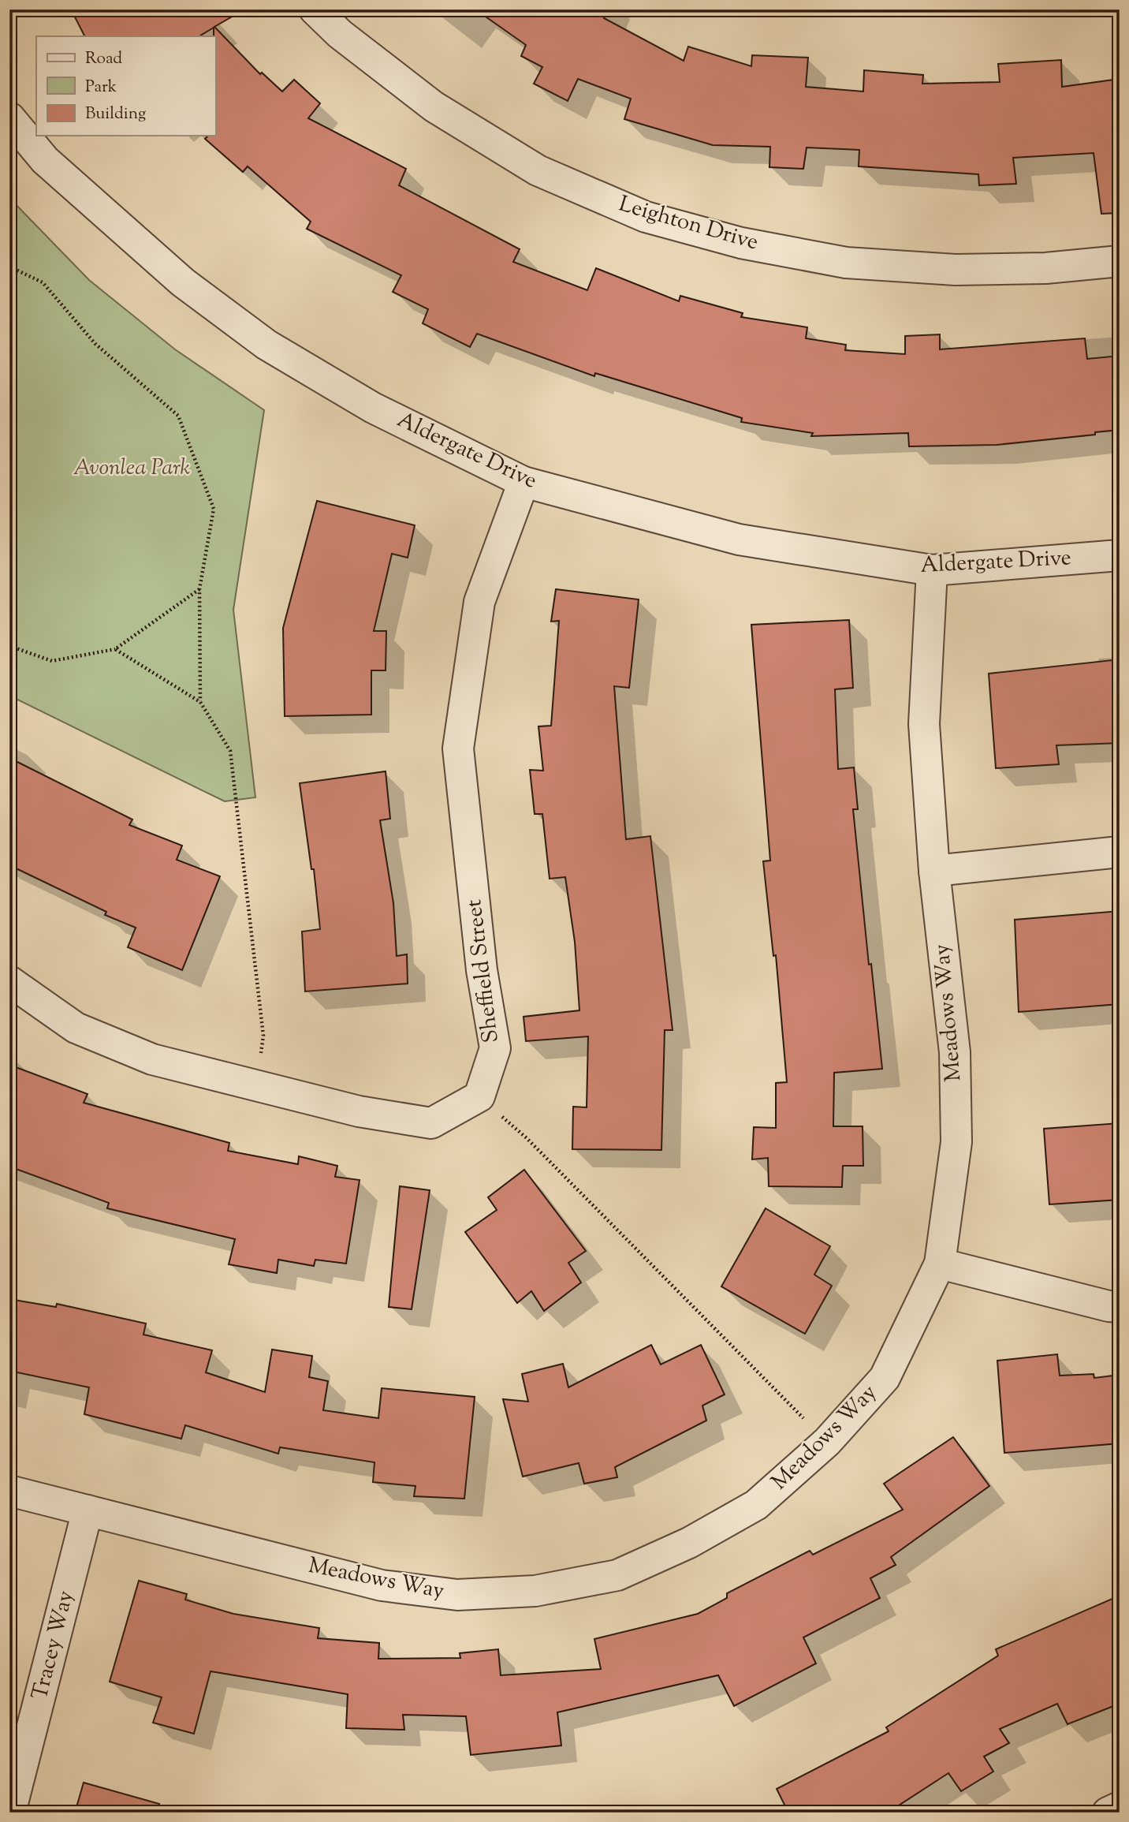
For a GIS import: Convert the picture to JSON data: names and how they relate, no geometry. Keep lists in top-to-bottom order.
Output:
{
  "streets": {
    "street": [
      "Leighton Drive",
      "Aldergate Drive",
      "Sheffield Street",
      "Meadows Way",
      "Tracey Way"
    ]
  },
  "crossings": [
    ["Aldergate Drive", "Sheffield Street"],
    ["Aldergate Drive", "Meadows Way"],
    ["Meadows Way", "Tracey Way"]
  ],
  "parks": ["Avonlea Park"],
  "legend": ["Road", "Park", "Building"]
}
